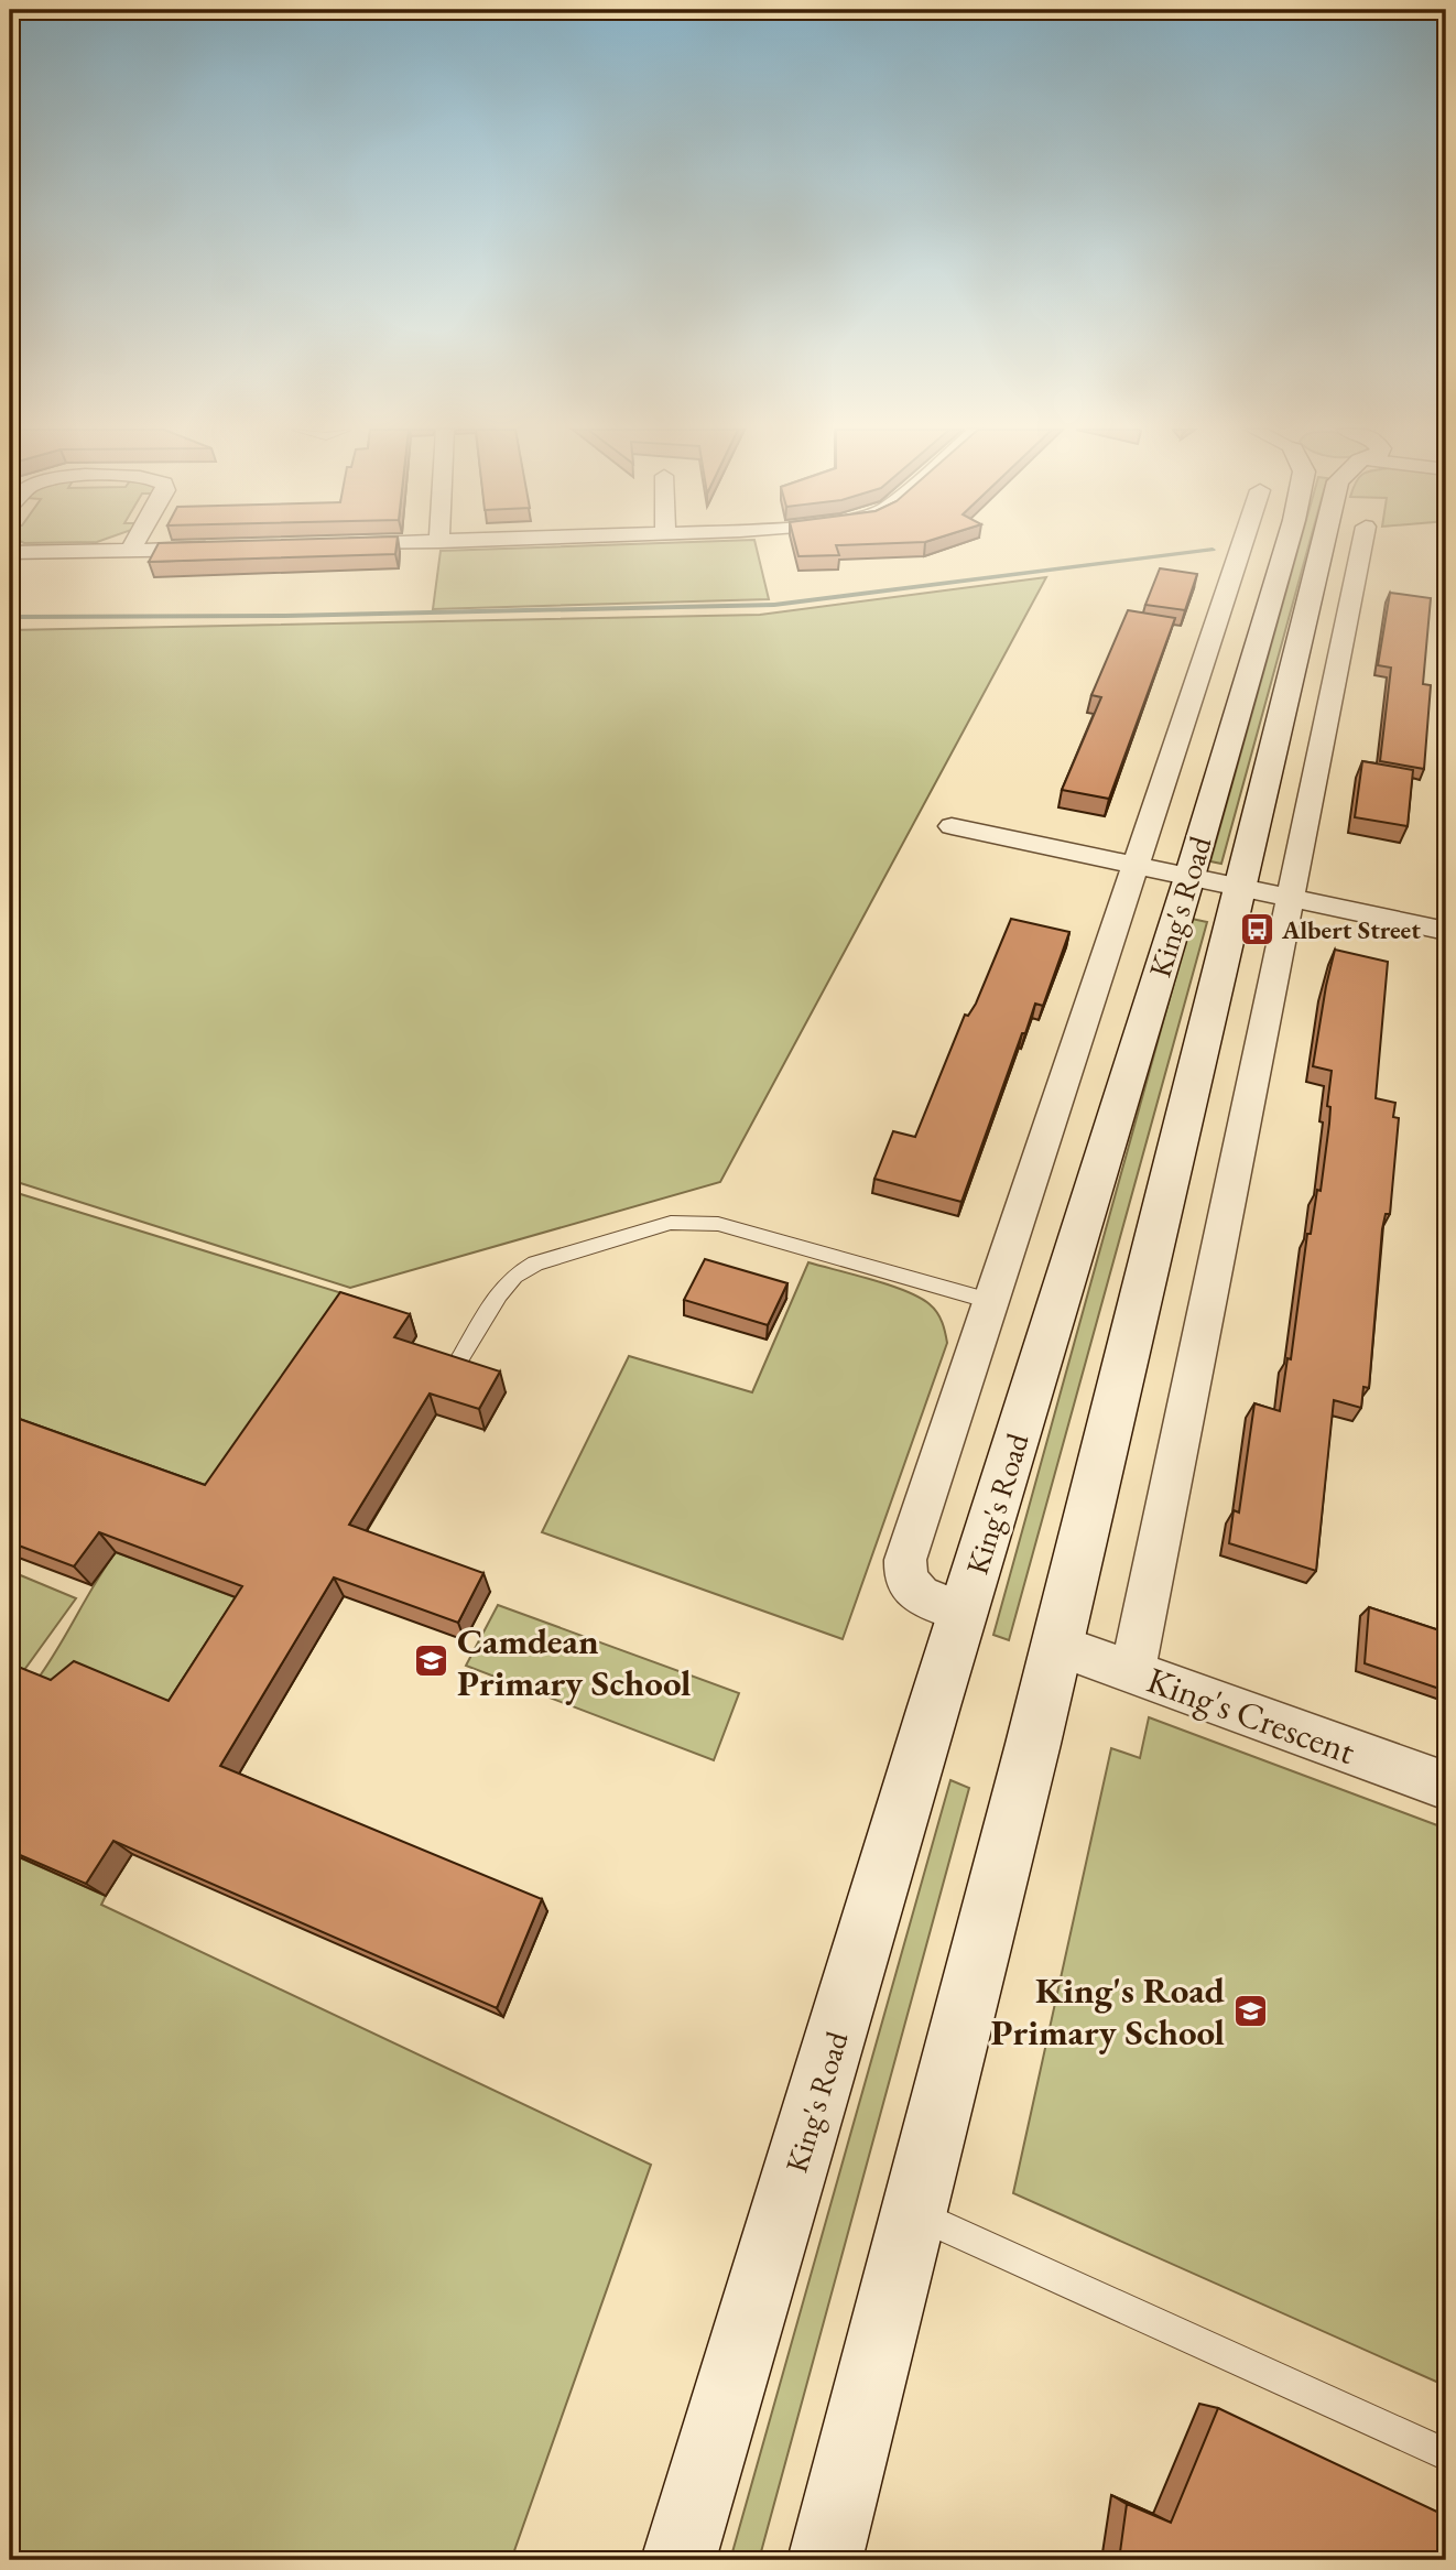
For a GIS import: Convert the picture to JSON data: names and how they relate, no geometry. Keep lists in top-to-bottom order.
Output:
{
  "streets": {
    "main road": ["King's Road"],
    "street": ["King's Crescent"]
  },
  "crossings": [
    ["King's Road", "King's Crescent"]
  ],
  "places": {
    "bus stop": ["Albert Street"],
    "school or university": ["Camdean Primary School", "King's Road Primary School"]
  }
}
